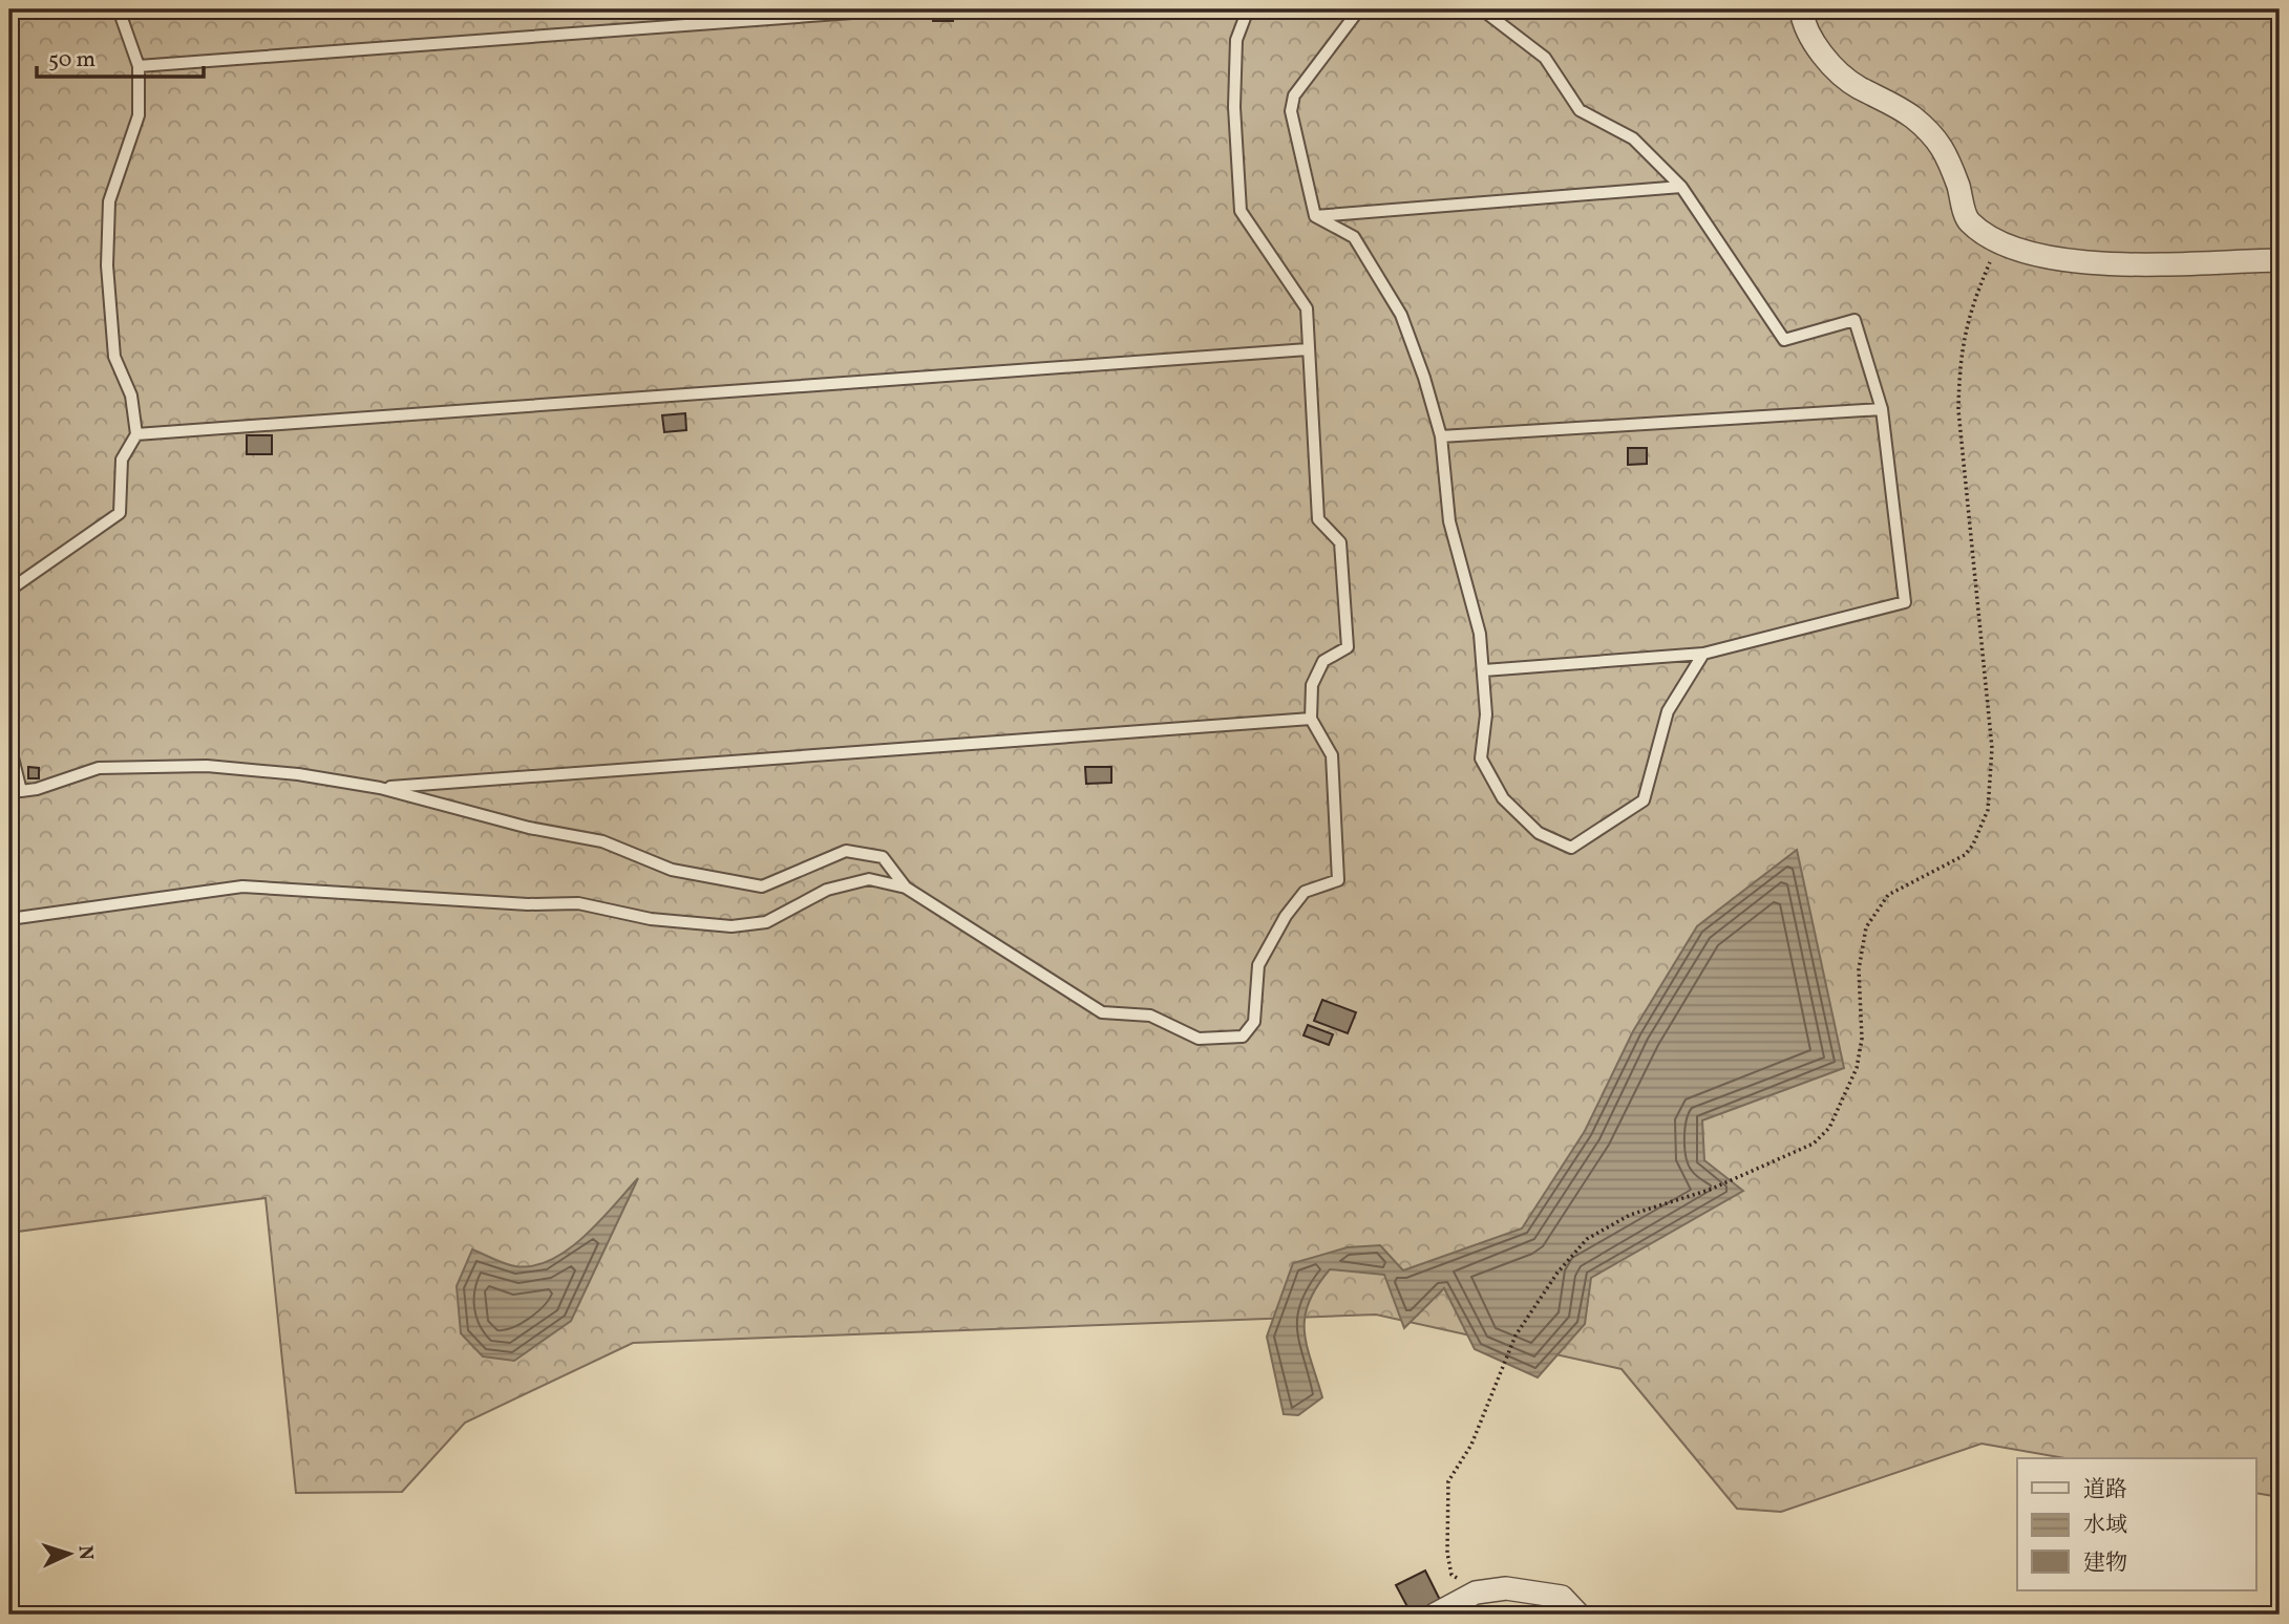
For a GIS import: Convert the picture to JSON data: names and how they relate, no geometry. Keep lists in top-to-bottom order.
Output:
{
  "legend": ["道路", "水域", "建物"],
  "scale_bar": "50 m",
  "north": "right"
}
